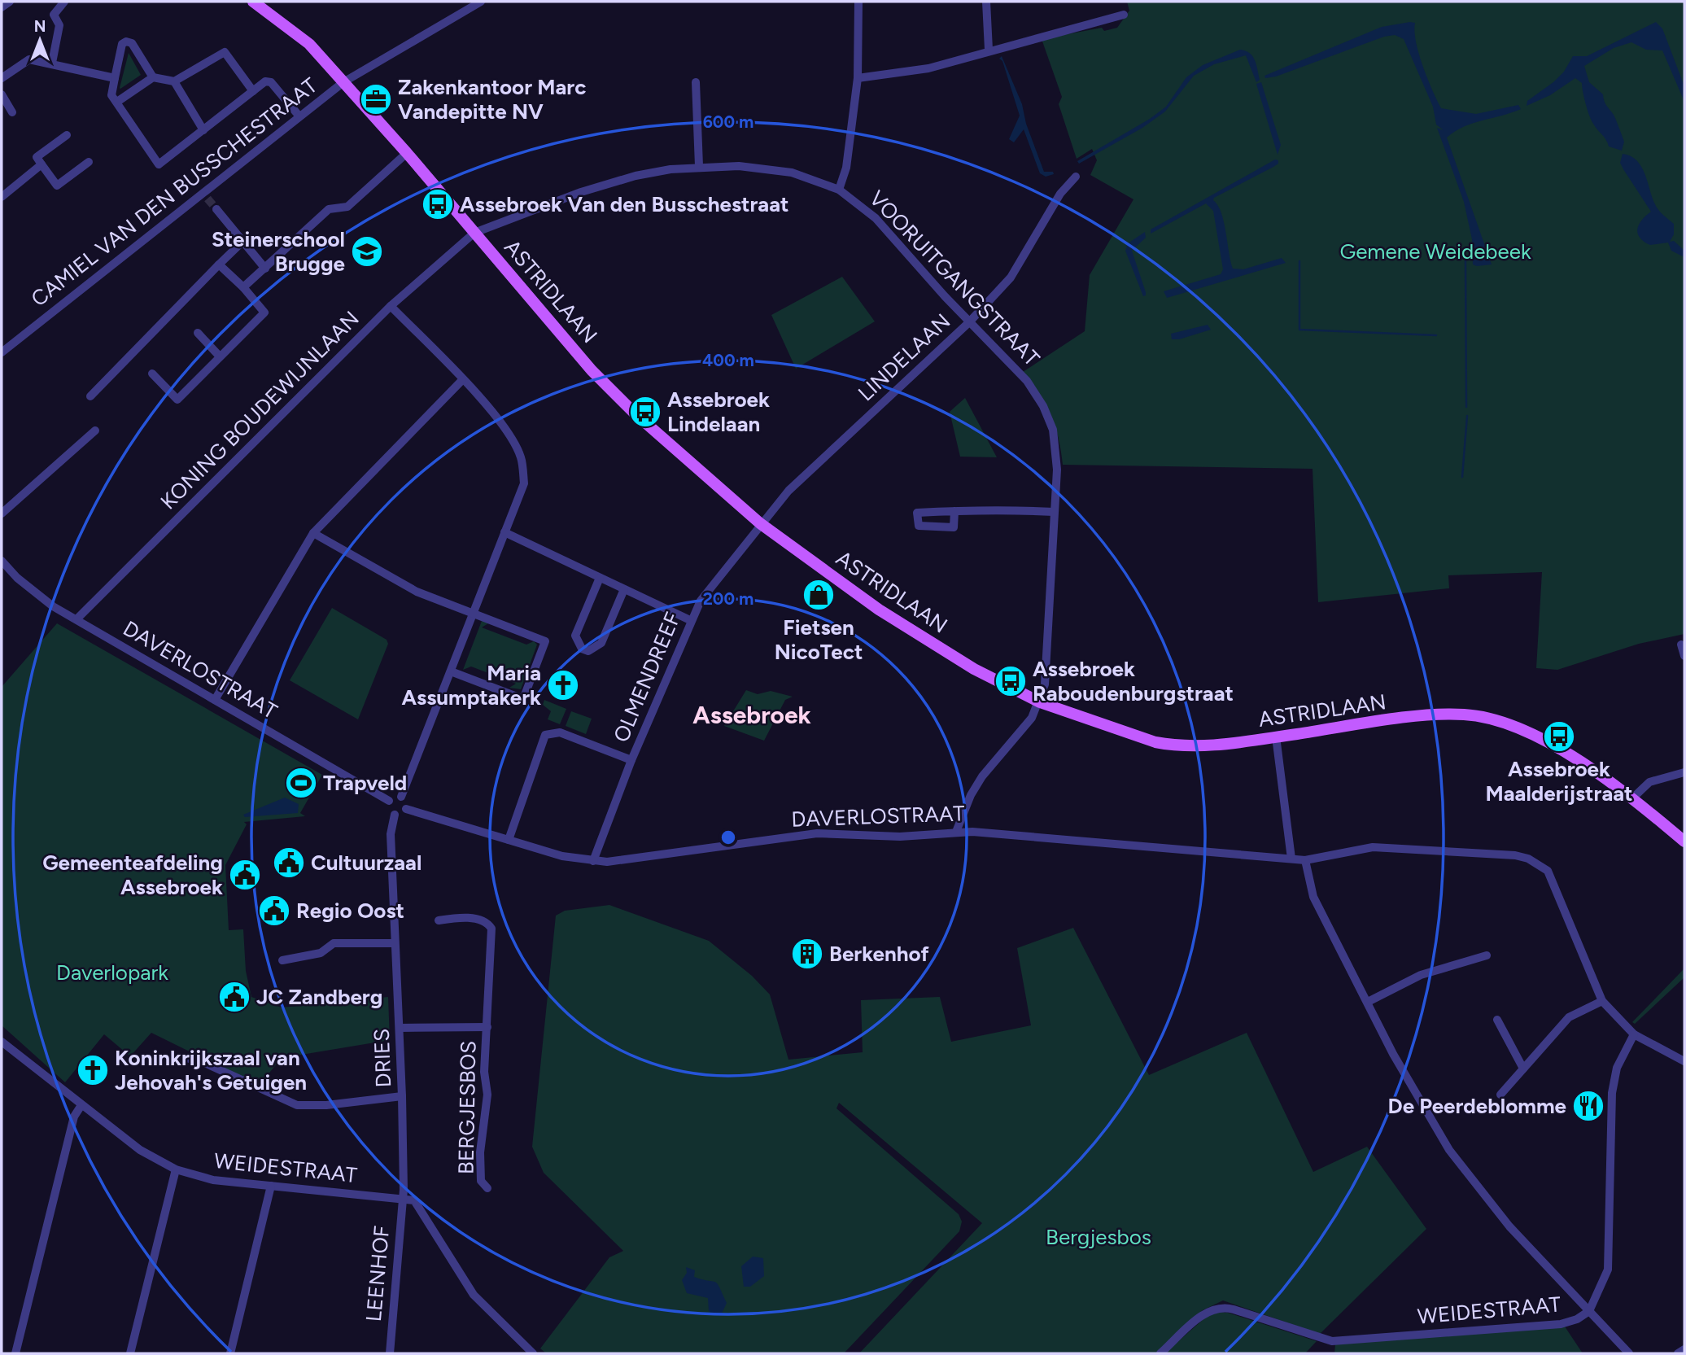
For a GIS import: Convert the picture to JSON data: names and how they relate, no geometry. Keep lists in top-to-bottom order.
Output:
{
  "streets": {
    "main road": ["ASTRIDLAAN"],
    "street": [
      "CAMIEL VAN DEN BUSSCHESTRAAT",
      "VOORUITGANGSTRAAT",
      "LINDELAAN",
      "KONING BOUDEWIJNLAAN",
      "DAVERLOSTRAAT",
      "OLMENDREEF",
      "DRIES",
      "BERGJESBOS",
      "WEIDESTRAAT",
      "LEENHOF"
    ]
  },
  "crossings": [
    ["CAMIEL VAN DEN BUSSCHESTRAAT", "ASTRIDLAAN"],
    ["VOORUITGANGSTRAAT", "ASTRIDLAAN"],
    ["VOORUITGANGSTRAAT", "LINDELAAN"],
    ["VOORUITGANGSTRAAT", "KONING BOUDEWIJNLAAN"],
    ["VOORUITGANGSTRAAT", "DAVERLOSTRAAT"],
    ["ASTRIDLAAN", "LINDELAAN"],
    ["ASTRIDLAAN", "KONING BOUDEWIJNLAAN"],
    ["ASTRIDLAAN", "OLMENDREEF"],
    ["LINDELAAN", "OLMENDREEF"],
    ["KONING BOUDEWIJNLAAN", "DAVERLOSTRAAT"],
    ["DAVERLOSTRAAT", "OLMENDREEF"],
    ["DAVERLOSTRAAT", "DRIES"],
    ["DRIES", "BERGJESBOS"],
    ["DRIES", "WEIDESTRAAT"],
    ["DRIES", "LEENHOF"],
    ["WEIDESTRAAT", "LEENHOF"]
  ],
  "districts": ["Assebroek"],
  "parks": ["Gemene Weidebeek", "Daverlopark", "Bergjesbos"],
  "places": {
    "office": ["Zakenkantoor Marc Vandepitte NV"],
    "bus stop": [
      "Assebroek Van den Busschestraat",
      "Assebroek Lindelaan",
      "Assebroek Raboudenburgstraat",
      "Assebroek Maalderijstraat"
    ],
    "school or university": ["Steinerschool Brugge"],
    "shop": ["Fietsen NicoTect"],
    "church": ["Maria Assumptakerk", "Koninkrijkszaal van Jehovah's Getuigen"],
    "sports": ["Trapveld"],
    "public building": [
      "Cultuurzaal",
      "Gemeenteafdeling Assebroek",
      "Regio Oost",
      "JC Zandberg"
    ],
    "building": ["Berkenhof"],
    "restaurant": ["De Peerdeblomme"]
  },
  "north": "top",
  "rings": ["600 m", "400 m", "200 m"]
}
